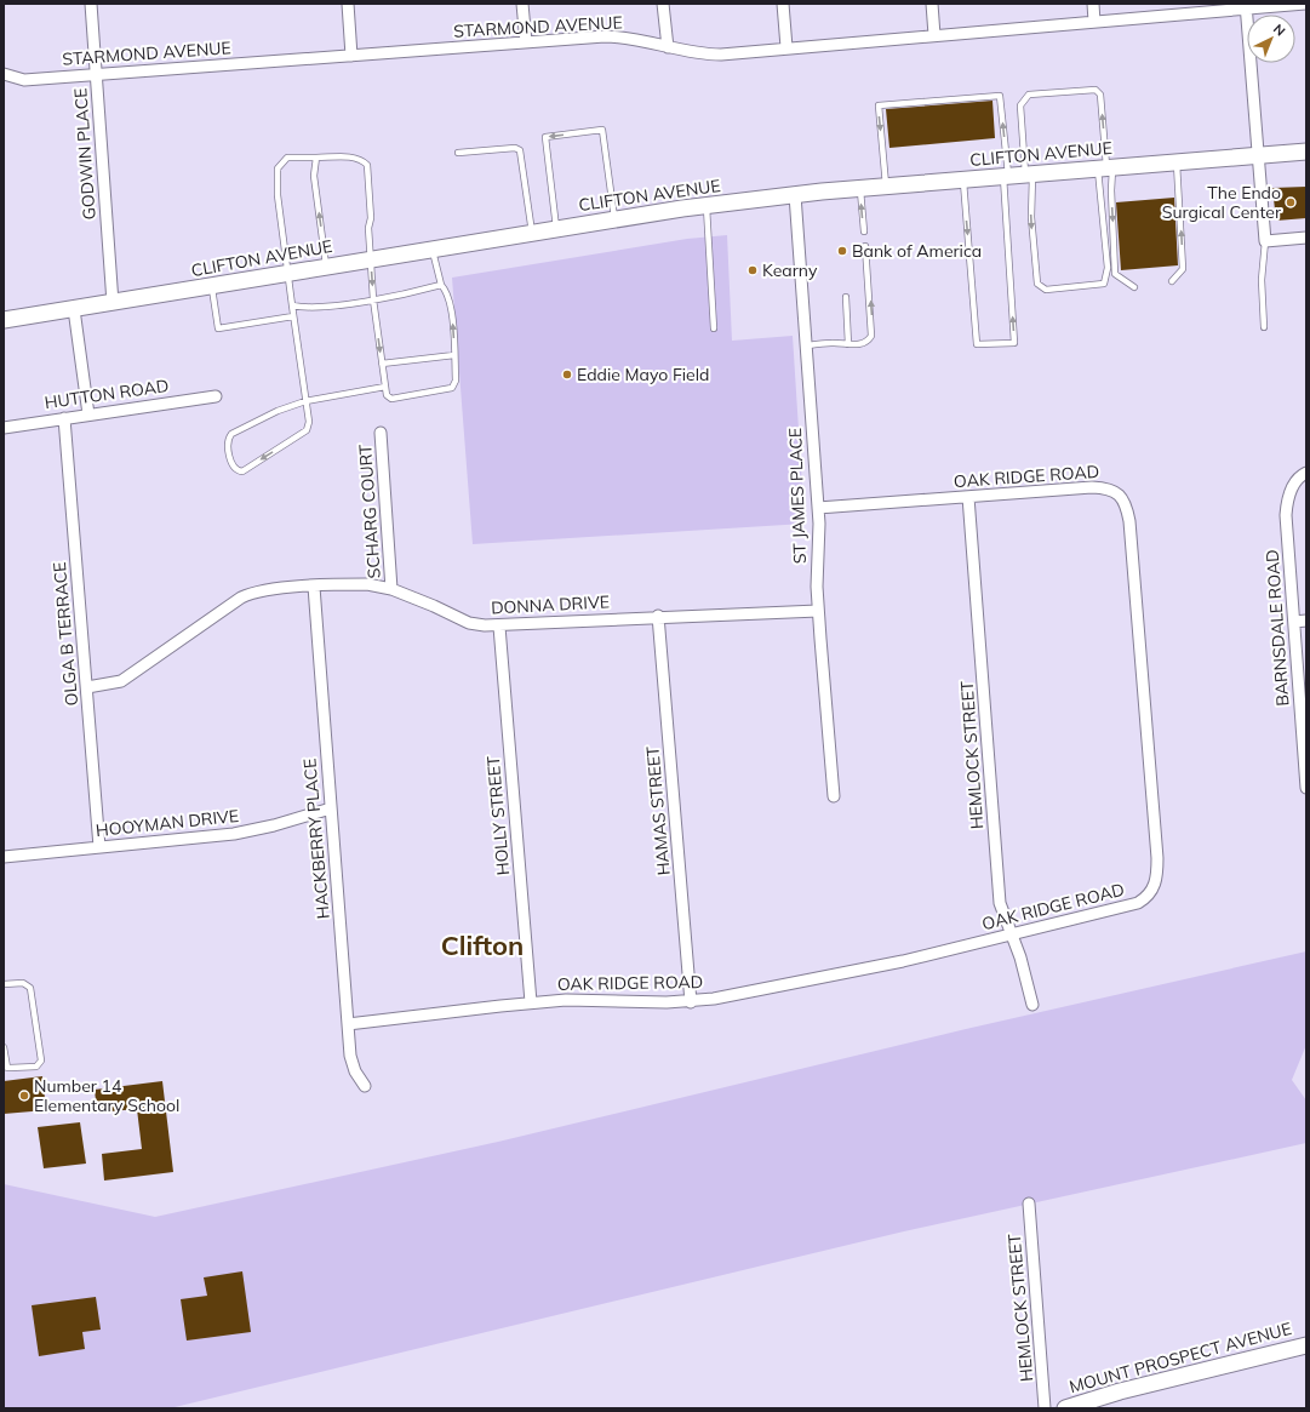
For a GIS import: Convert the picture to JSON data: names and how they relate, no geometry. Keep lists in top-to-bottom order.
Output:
{
  "streets": {
    "main road": ["CLIFTON AVENUE", "MOUNT PROSPECT AVENUE"],
    "street": [
      "STARMOND AVENUE",
      "GODWIN PLACE",
      "HUTTON ROAD",
      "OAK RIDGE ROAD",
      "ST JAMES PLACE",
      "SCHARG COURT",
      "DONNA DRIVE",
      "BARNSDALE ROAD",
      "OLGA B TERRACE",
      "HEMLOCK STREET",
      "HAMAS STREET",
      "HOLLY STREET",
      "HOOYMAN DRIVE",
      "HACKBERRY PLACE"
    ]
  },
  "crossings": [
    ["STARMOND AVENUE", "GODWIN PLACE"],
    ["GODWIN PLACE", "CLIFTON AVENUE"],
    ["CLIFTON AVENUE", "ST JAMES PLACE"],
    ["HUTTON ROAD", "OLGA B TERRACE"],
    ["OAK RIDGE ROAD", "ST JAMES PLACE"],
    ["OAK RIDGE ROAD", "HEMLOCK STREET"],
    ["OAK RIDGE ROAD", "HAMAS STREET"],
    ["OAK RIDGE ROAD", "HOLLY STREET"],
    ["OAK RIDGE ROAD", "HACKBERRY PLACE"],
    ["ST JAMES PLACE", "DONNA DRIVE"],
    ["SCHARG COURT", "DONNA DRIVE"],
    ["DONNA DRIVE", "OLGA B TERRACE"],
    ["DONNA DRIVE", "HAMAS STREET"],
    ["DONNA DRIVE", "HOLLY STREET"],
    ["DONNA DRIVE", "HACKBERRY PLACE"],
    ["OLGA B TERRACE", "HOOYMAN DRIVE"],
    ["HOOYMAN DRIVE", "HACKBERRY PLACE"]
  ],
  "districts": ["Clifton"],
  "places": [
    "The Endo Surgical Center",
    "Bank of America",
    "Kearny",
    "Eddie Mayo Field",
    "Number 14 Elementary School"
  ],
  "north": "top right"
}
